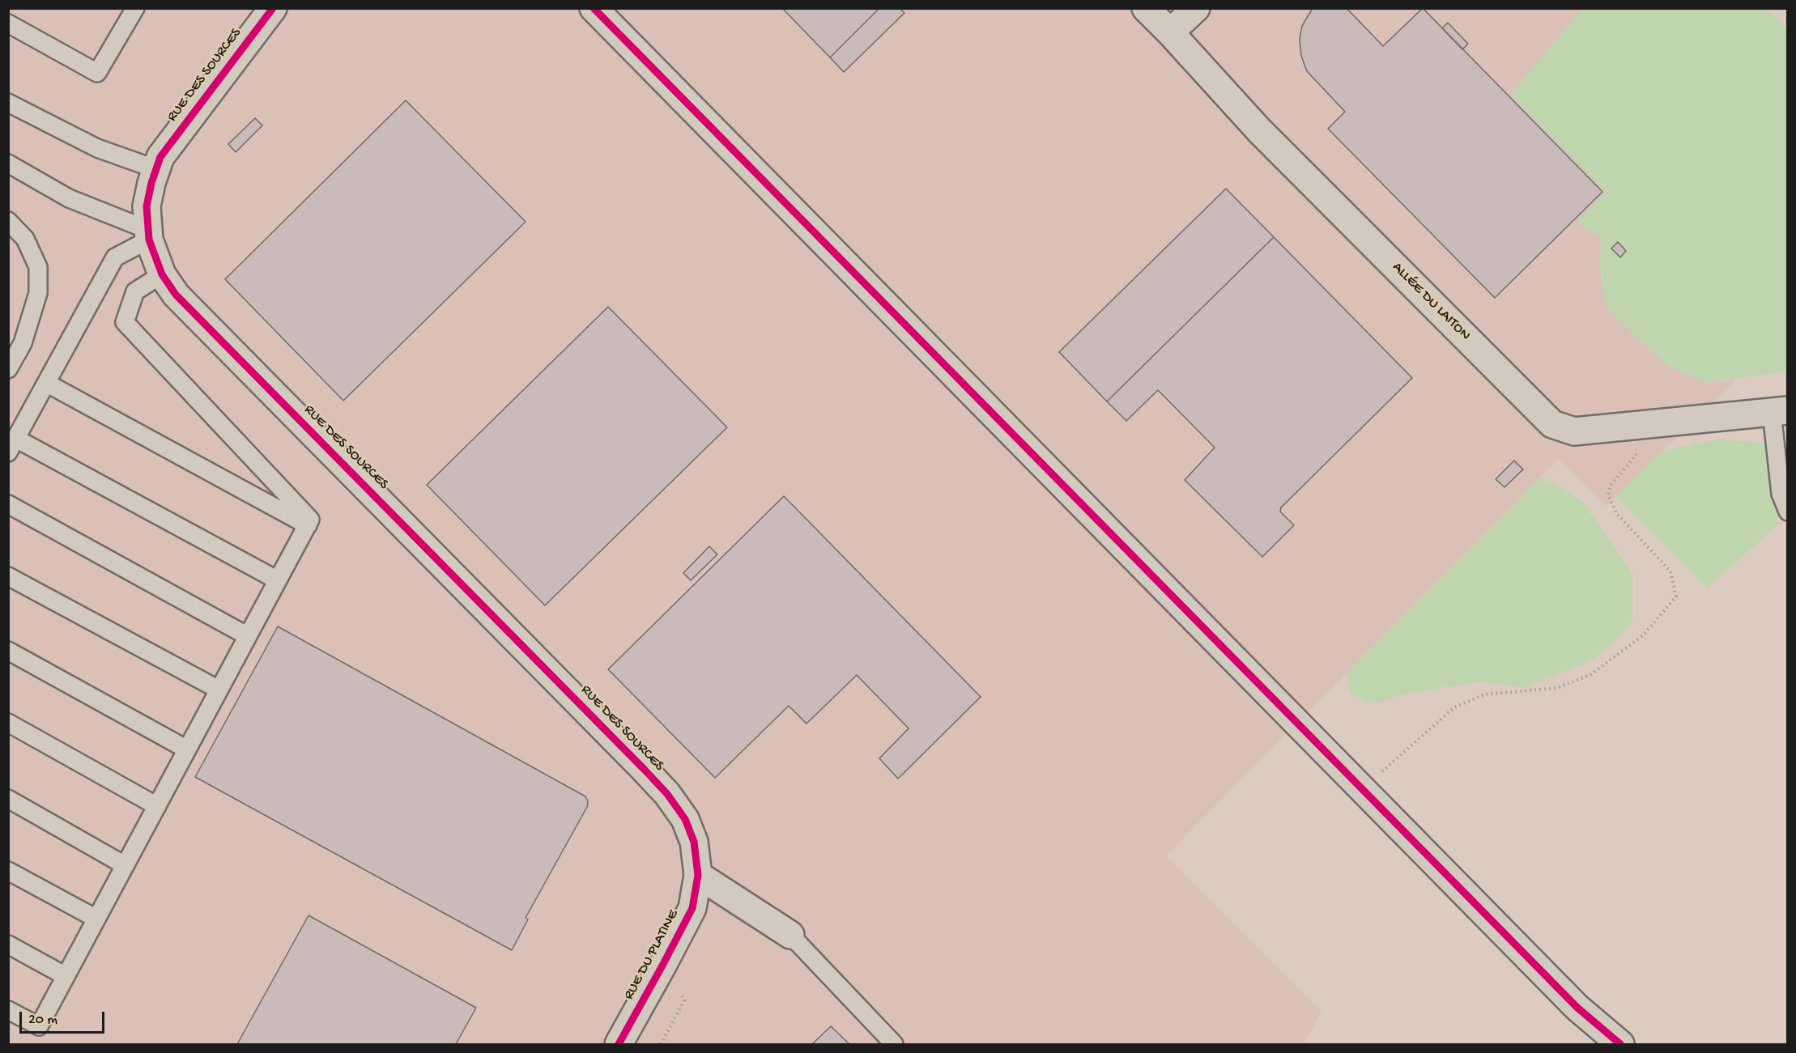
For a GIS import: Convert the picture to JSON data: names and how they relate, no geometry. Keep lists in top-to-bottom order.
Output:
{
  "streets": {
    "street": ["RUE DES SOURCES", "ALLÉE DU LAITON", "RUE DU PLATINE"]
  },
  "crossings": [
    ["RUE DES SOURCES", "RUE DU PLATINE"]
  ],
  "scale_bar": "20 m"
}
